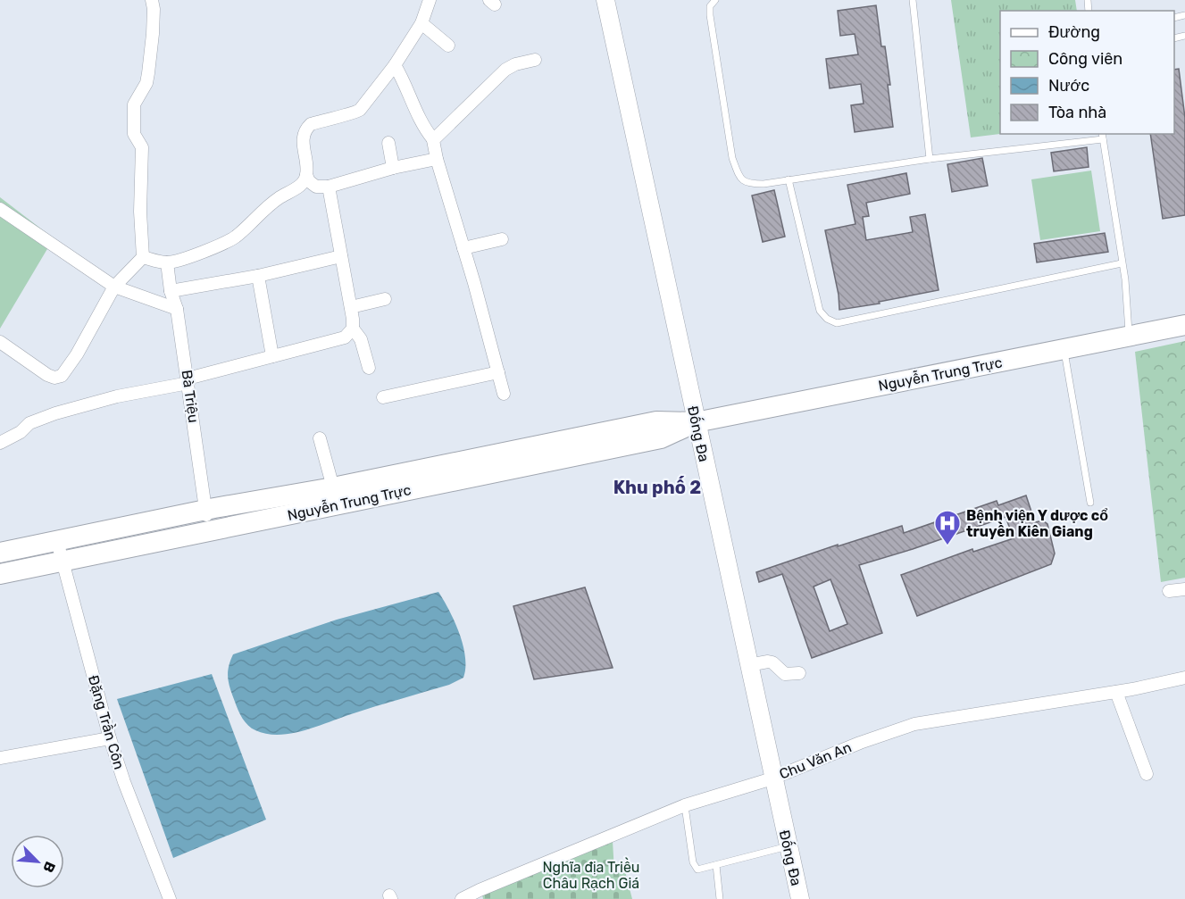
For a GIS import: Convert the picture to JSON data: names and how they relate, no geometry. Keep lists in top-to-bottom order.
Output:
{
  "streets": {
    "main road": ["Nguyễn Trung Trực"],
    "street": [
      "Bà Triệu",
      "Đống Đa",
      "Đặng Trần Côn",
      "Chu Văn An"
    ]
  },
  "crossings": [
    ["Nguyễn Trung Trực", "Bà Triệu"],
    ["Nguyễn Trung Trực", "Đống Đa"],
    ["Nguyễn Trung Trực", "Đặng Trần Côn"],
    ["Đống Đa", "Chu Văn An"]
  ],
  "districts": ["Khu phố 2"],
  "parks": ["Nghĩa địa Triều Châu Rạch Giá"],
  "places": {
    "hospital": ["Bệnh viện Y dược cổ truyền Kiên Giang"]
  },
  "legend": [
    "Đường",
    "Công viên",
    "Nước",
    "Tòa nhà"
  ],
  "north": "bottom right"
}
